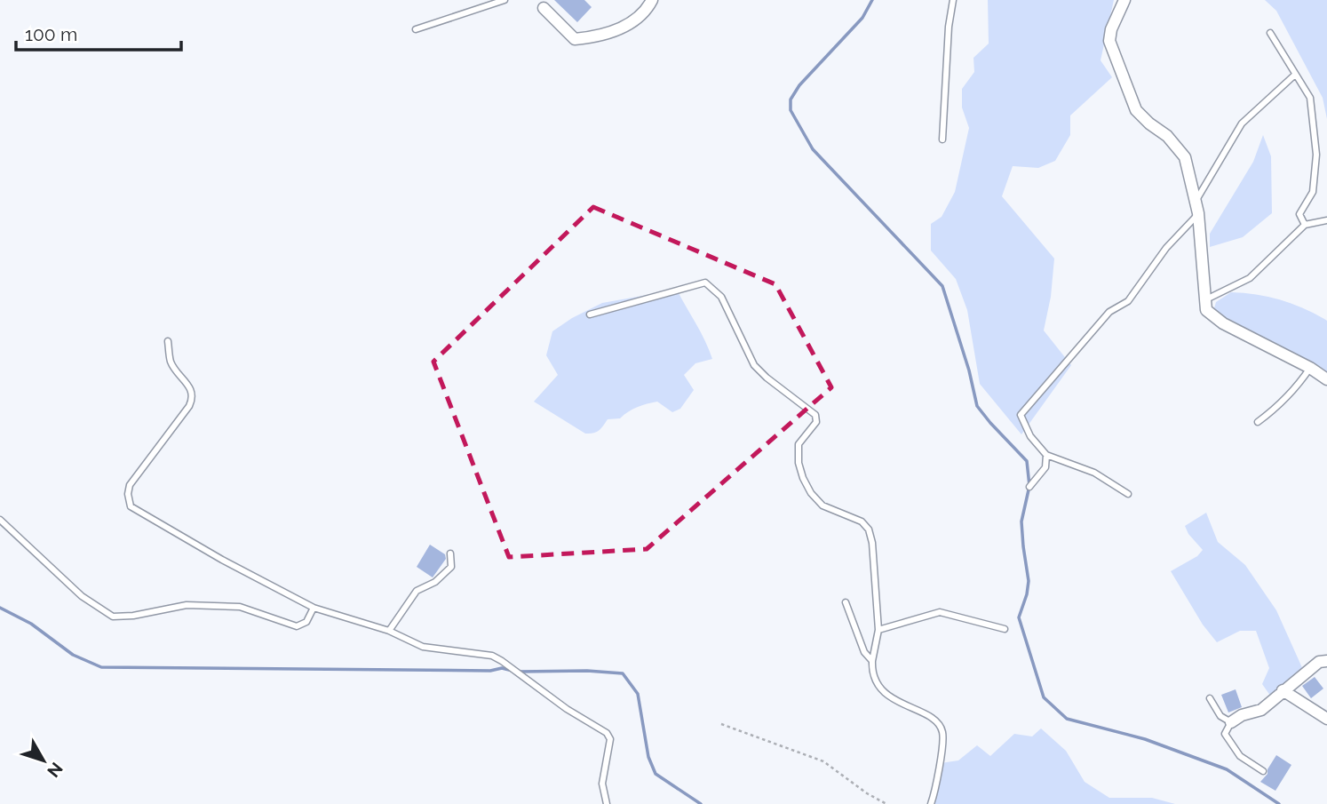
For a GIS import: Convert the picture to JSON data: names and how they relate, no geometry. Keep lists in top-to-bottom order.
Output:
{
  "scale_bar": "100 m",
  "north": "bottom right"
}
